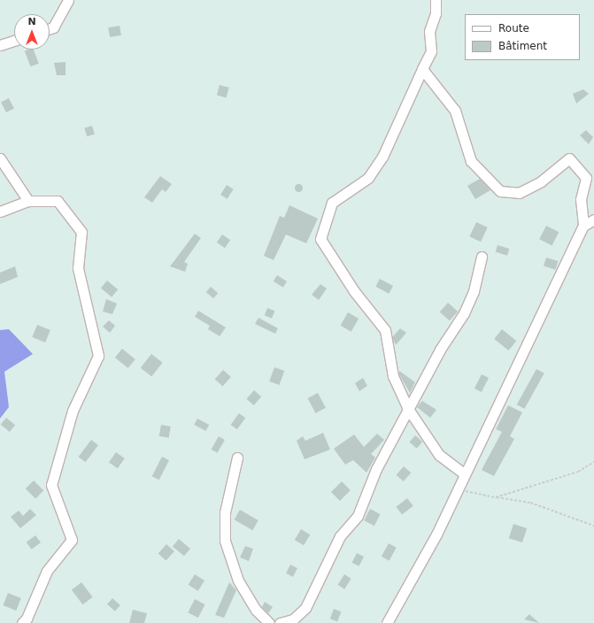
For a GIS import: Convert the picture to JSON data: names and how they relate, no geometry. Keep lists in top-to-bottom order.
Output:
{
  "legend": ["Route", "Bâtiment"],
  "north": "top"
}
